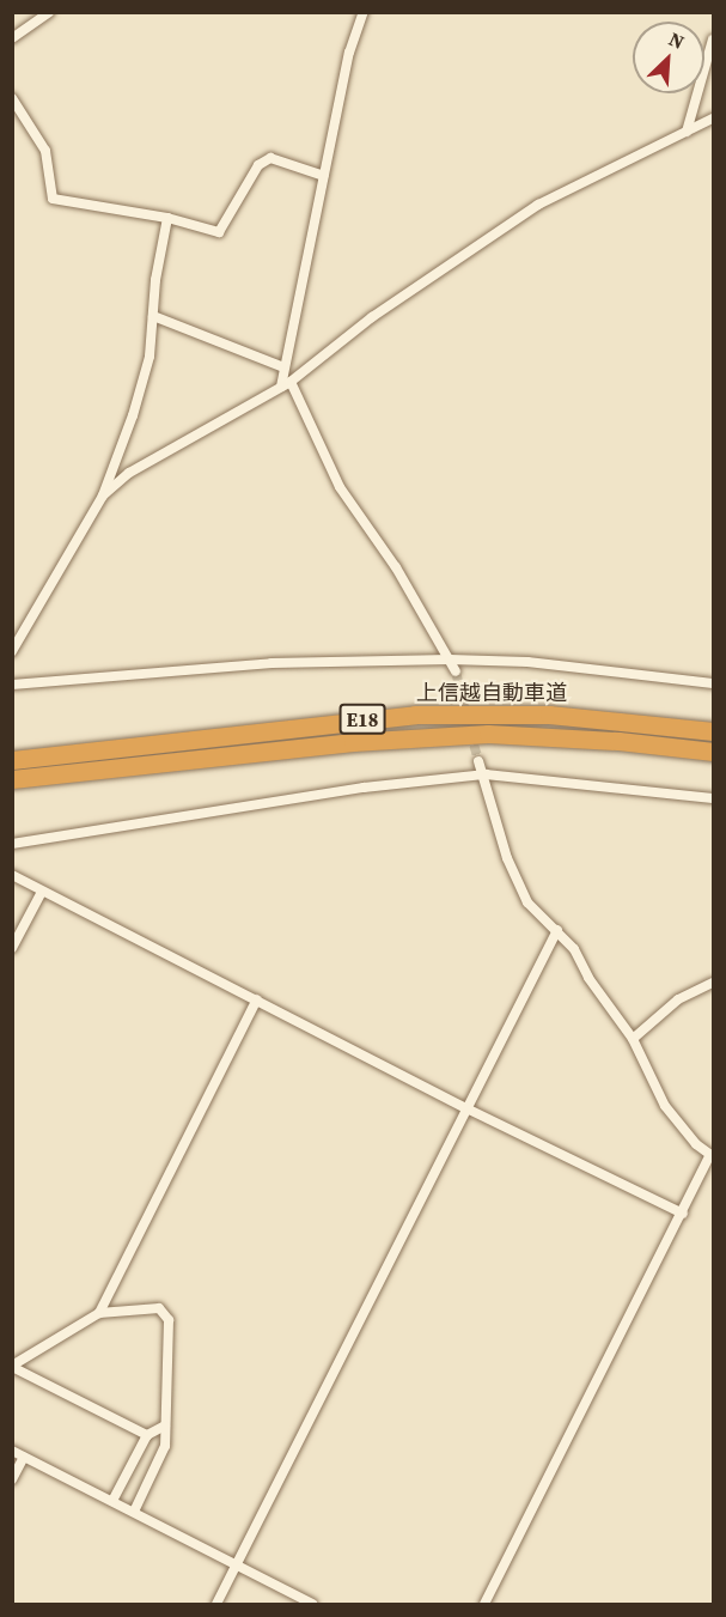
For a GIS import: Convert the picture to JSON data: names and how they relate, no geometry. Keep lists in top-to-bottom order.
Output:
{
  "streets": {
    "highway": ["上信越自動車道", "E18"]
  },
  "north": "top right"
}
